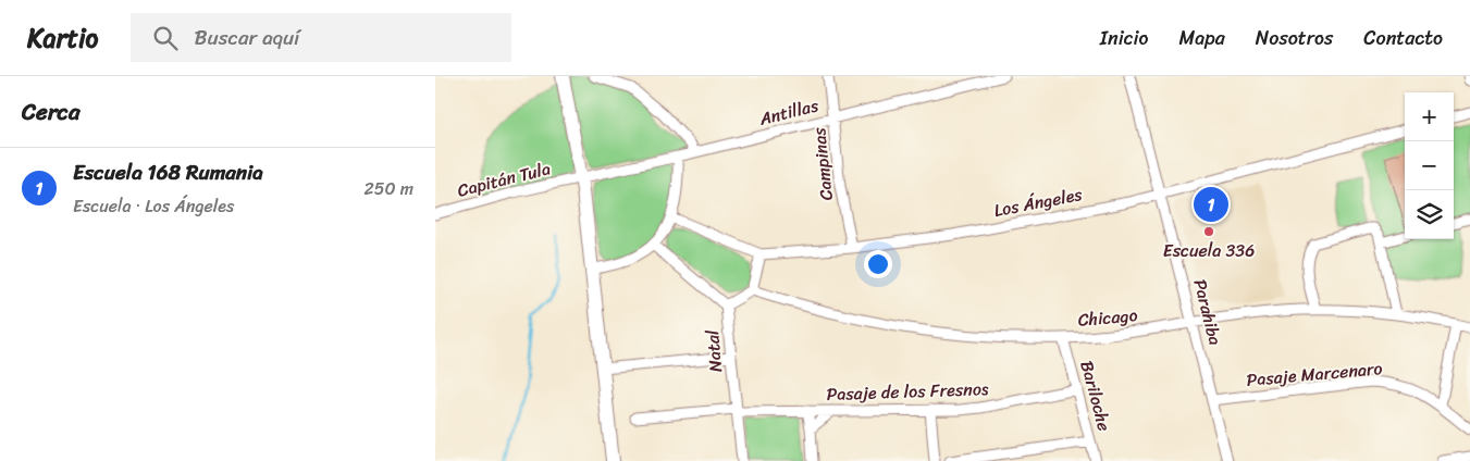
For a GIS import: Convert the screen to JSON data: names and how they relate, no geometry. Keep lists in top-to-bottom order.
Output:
{
  "streets": {
    "street": [
      "Antillas",
      "Campinas",
      "Capitán Tula",
      "Los Ángeles",
      "Parahiba",
      "Chicago",
      "Natal",
      "Pasaje Marcenaro",
      "Pasaje de los Fresnos",
      "Bariloche"
    ]
  },
  "crossings": [
    ["Antillas", "Campinas"],
    ["Antillas", "Capitán Tula"],
    ["Campinas", "Los Ángeles"],
    ["Los Ángeles", "Parahiba"],
    ["Parahiba", "Chicago"],
    ["Parahiba", "Pasaje Marcenaro"],
    ["Chicago", "Natal"],
    ["Chicago", "Bariloche"],
    ["Natal", "Pasaje de los Fresnos"],
    ["Pasaje de los Fresnos", "Bariloche"]
  ],
  "places": ["Escuela 336"],
  "page": {
    "header": "Kartio",
    "search": "Buscar aquí",
    "nav": [
      "Inicio",
      "Mapa",
      "Nosotros",
      "Contacto"
    ],
    "heading": "Cerca",
    "map_buttons": ["+", "−"],
    "list": [
      {
        "mark": "1",
        "name": "Escuela 168 Rumania",
        "note": "Escuela · Los Ángeles",
        "value": "250 m"
      }
    ],
    "pins": "1"
  }
}
